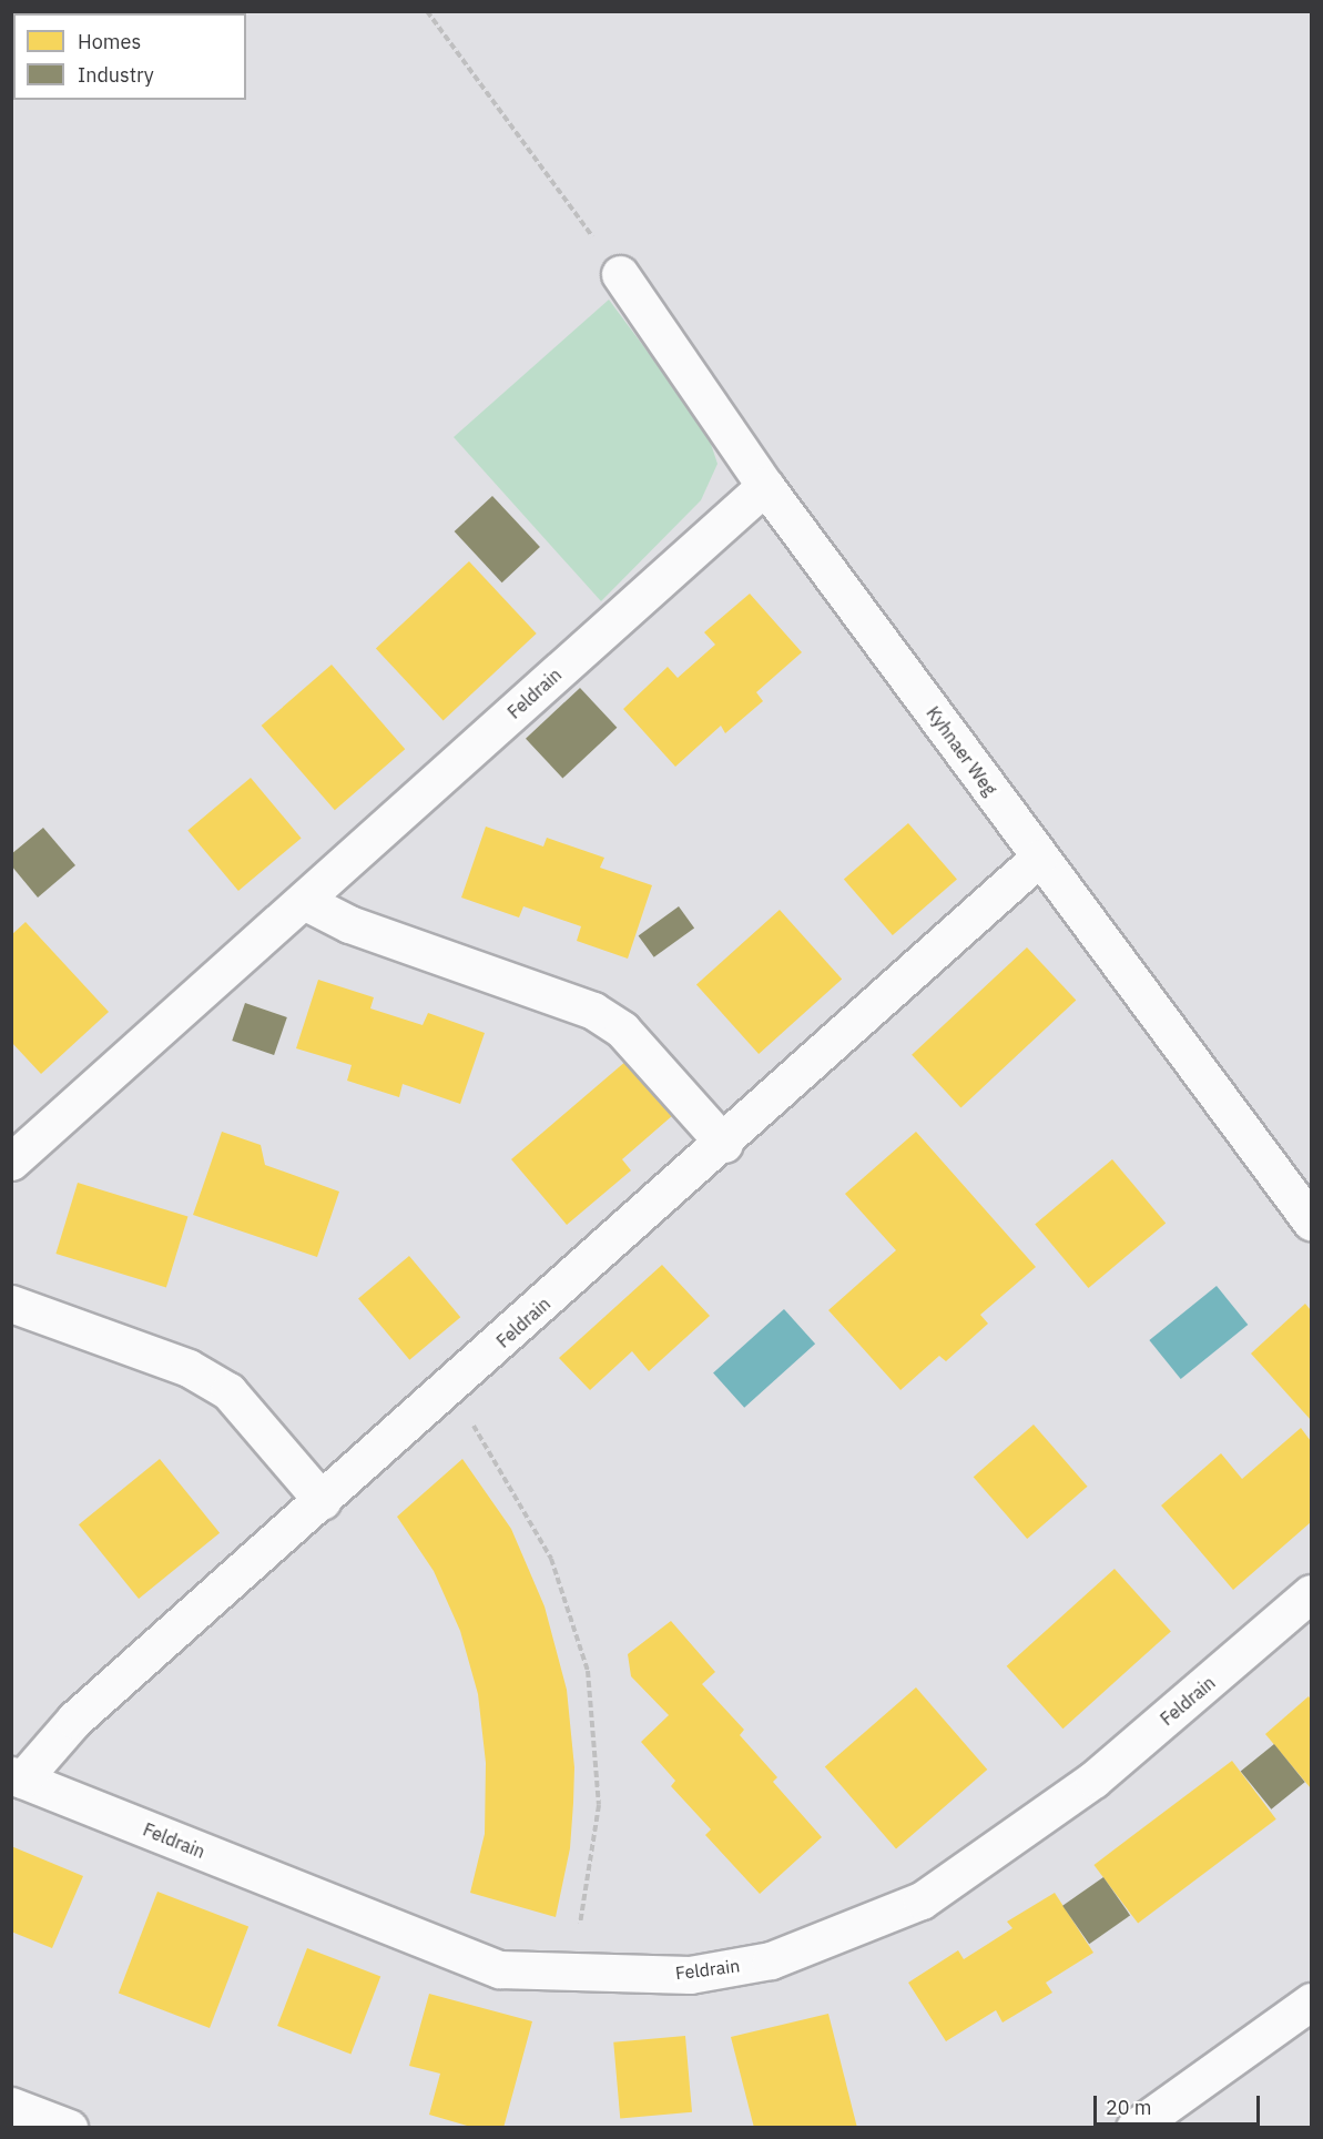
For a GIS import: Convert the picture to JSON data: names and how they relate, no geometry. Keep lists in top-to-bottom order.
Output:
{
  "streets": {
    "street": ["Feldrain", "Kyhnaer Weg"]
  },
  "crossings": [
    ["Feldrain", "Kyhnaer Weg"]
  ],
  "legend": ["Homes", "Industry"],
  "scale_bar": "20 m"
}
